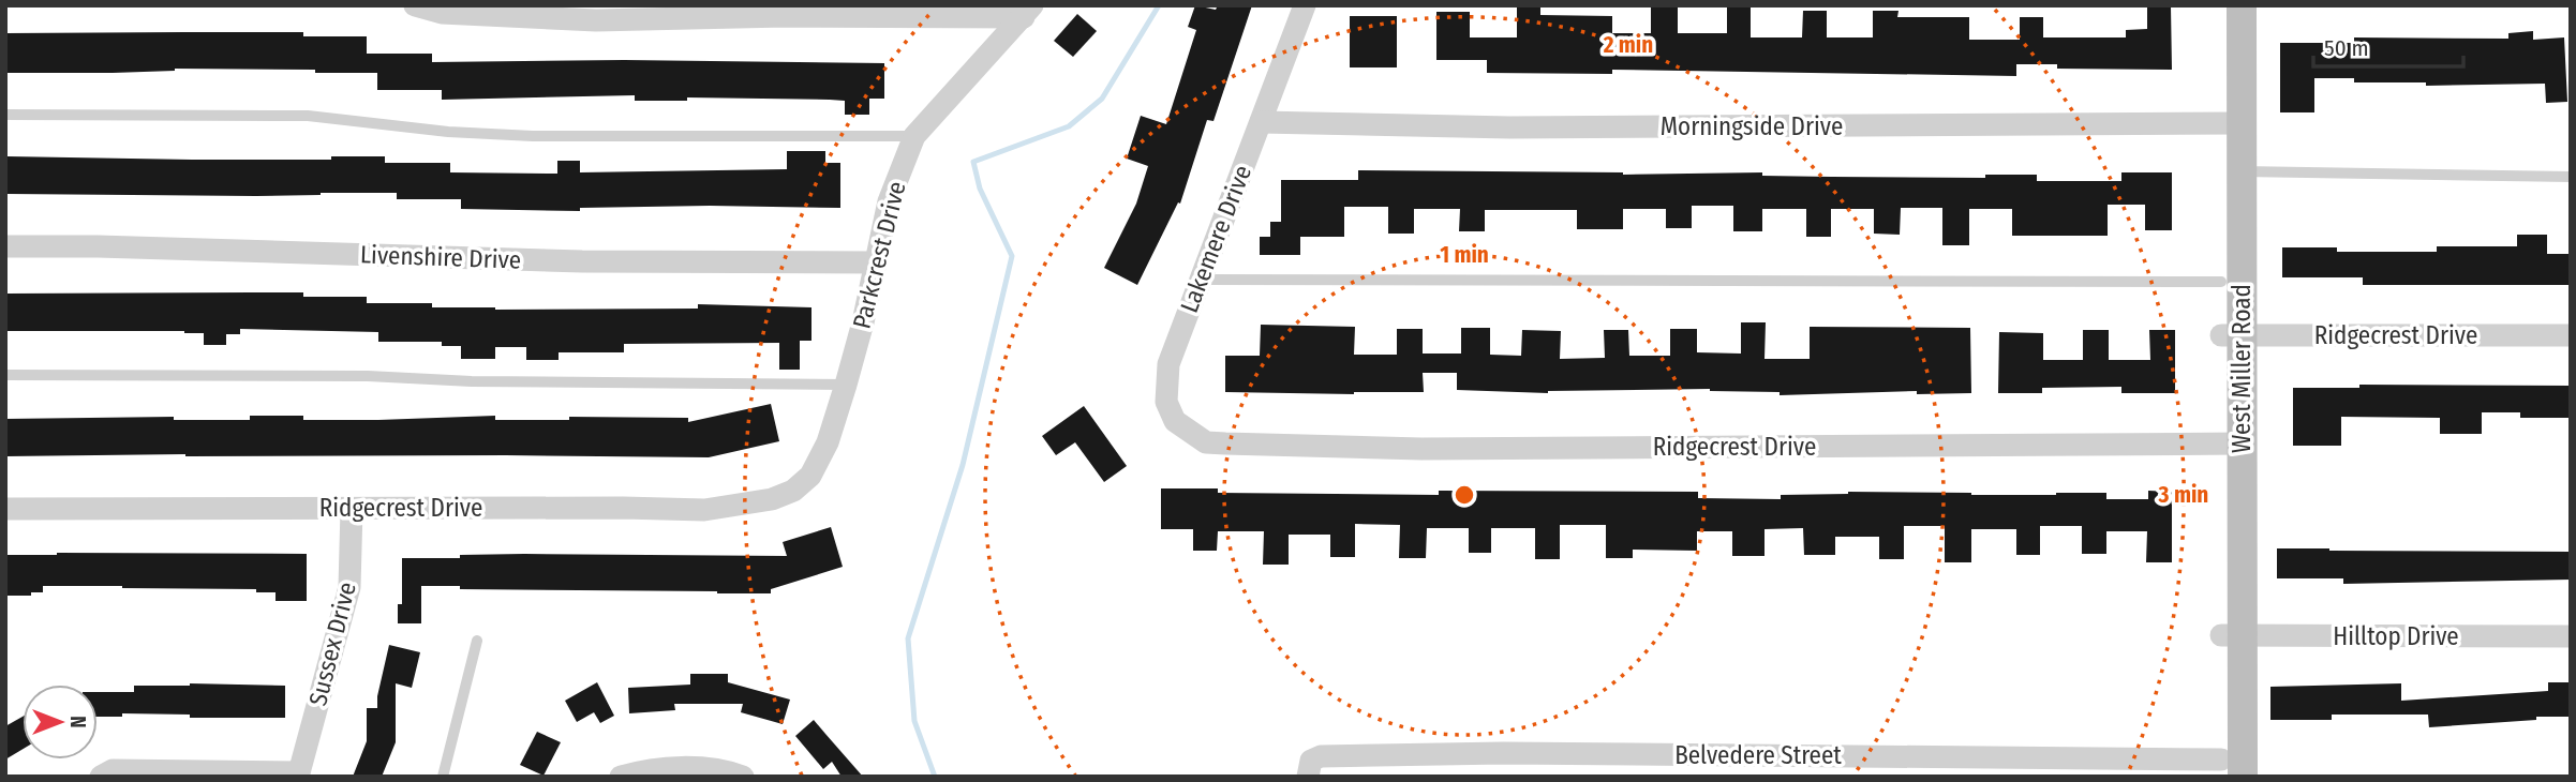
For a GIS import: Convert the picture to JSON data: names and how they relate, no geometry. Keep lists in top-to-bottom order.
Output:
{
  "streets": {
    "main road": ["West Miller Road"],
    "street": [
      "Morningside Drive",
      "Lakemere Drive",
      "Parkcrest Drive",
      "Livenshire Drive",
      "Ridgecrest Drive",
      "Hilltop Drive",
      "Sussex Drive",
      "Belvedere Street"
    ]
  },
  "crossings": [
    ["Morningside Drive", "Lakemere Drive"],
    ["Morningside Drive", "West Miller Road"],
    ["Lakemere Drive", "Ridgecrest Drive"],
    ["Parkcrest Drive", "Livenshire Drive"],
    ["Parkcrest Drive", "Ridgecrest Drive"],
    ["Ridgecrest Drive", "West Miller Road"],
    ["Ridgecrest Drive", "Sussex Drive"],
    ["West Miller Road", "Hilltop Drive"],
    ["West Miller Road", "Belvedere Street"]
  ],
  "scale_bar": "50 m",
  "north": "right",
  "rings": ["2 min", "1 min", "3 min"]
}
